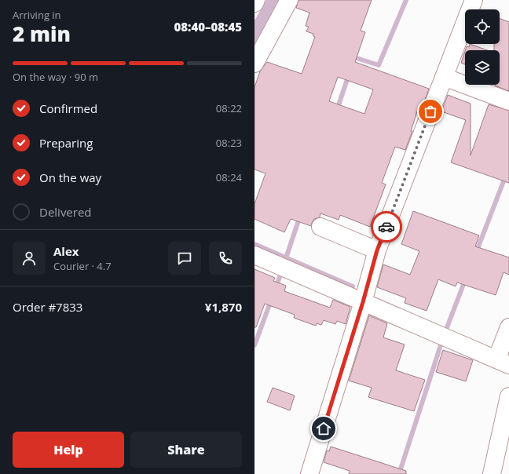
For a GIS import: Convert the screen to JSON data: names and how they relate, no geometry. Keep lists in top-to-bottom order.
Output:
{
  "page": {
    "heading": ["2 min", "Arriving in", "08:40–08:45"],
    "panel": [
      "Alex",
      "Courier · 4.7",
      "Order #7833",
      "¥1,870"
    ],
    "bar": "On the way · 90 m",
    "list": [
      ["Confirmed", "08:22"],
      ["Preparing", "08:23"],
      ["On the way", "08:24"],
      "Delivered"
    ],
    "buttons": ["Help", "Share"]
  }
}
